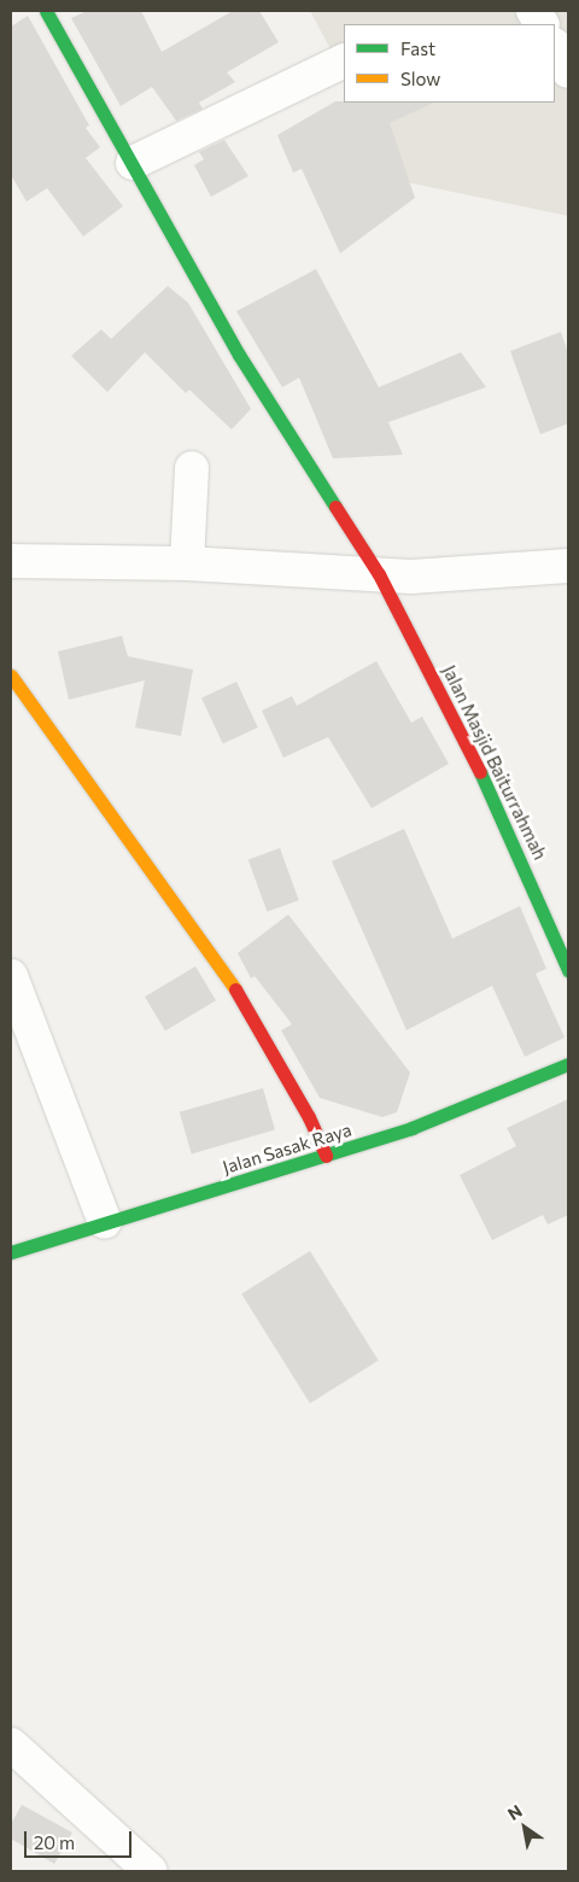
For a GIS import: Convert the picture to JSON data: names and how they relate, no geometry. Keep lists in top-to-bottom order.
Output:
{
  "streets": {
    "street": ["Jalan Masjid Baiturrahmah", "Jalan Sasak Raya"]
  },
  "legend": ["Fast", "Slow"],
  "scale_bar": "20 m",
  "north": "top left"
}
